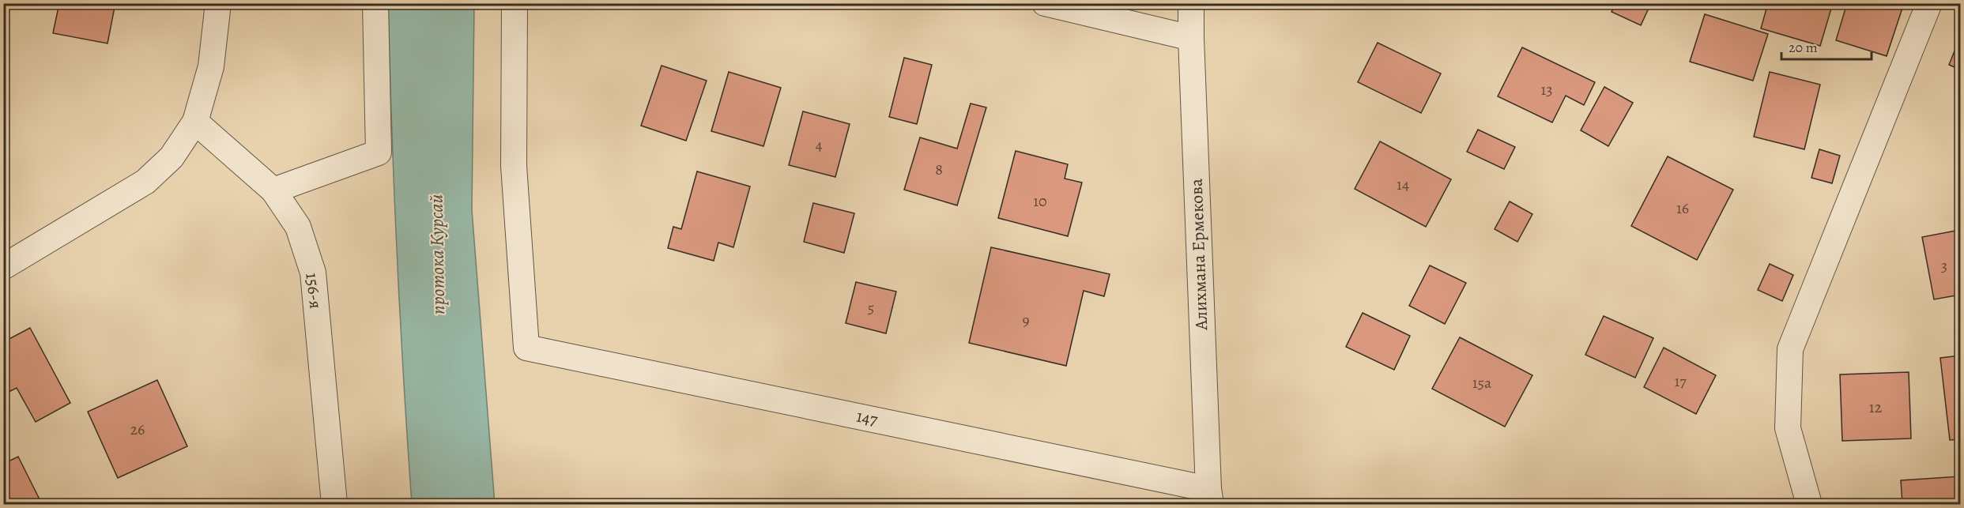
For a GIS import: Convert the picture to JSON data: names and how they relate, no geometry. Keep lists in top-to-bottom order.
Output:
{
  "streets": {
    "street": ["Алихмана Ермекова", "156-я", "147"]
  },
  "crossings": [
    ["Алихмана Ермекова", "147"]
  ],
  "water": ["протока Курсай"],
  "house_numbers": [
    "13",
    "4",
    "8",
    "14",
    "10",
    "16",
    "3",
    "5",
    "9",
    "17",
    "15а",
    "12",
    "26"
  ],
  "scale_bar": "20 m"
}
